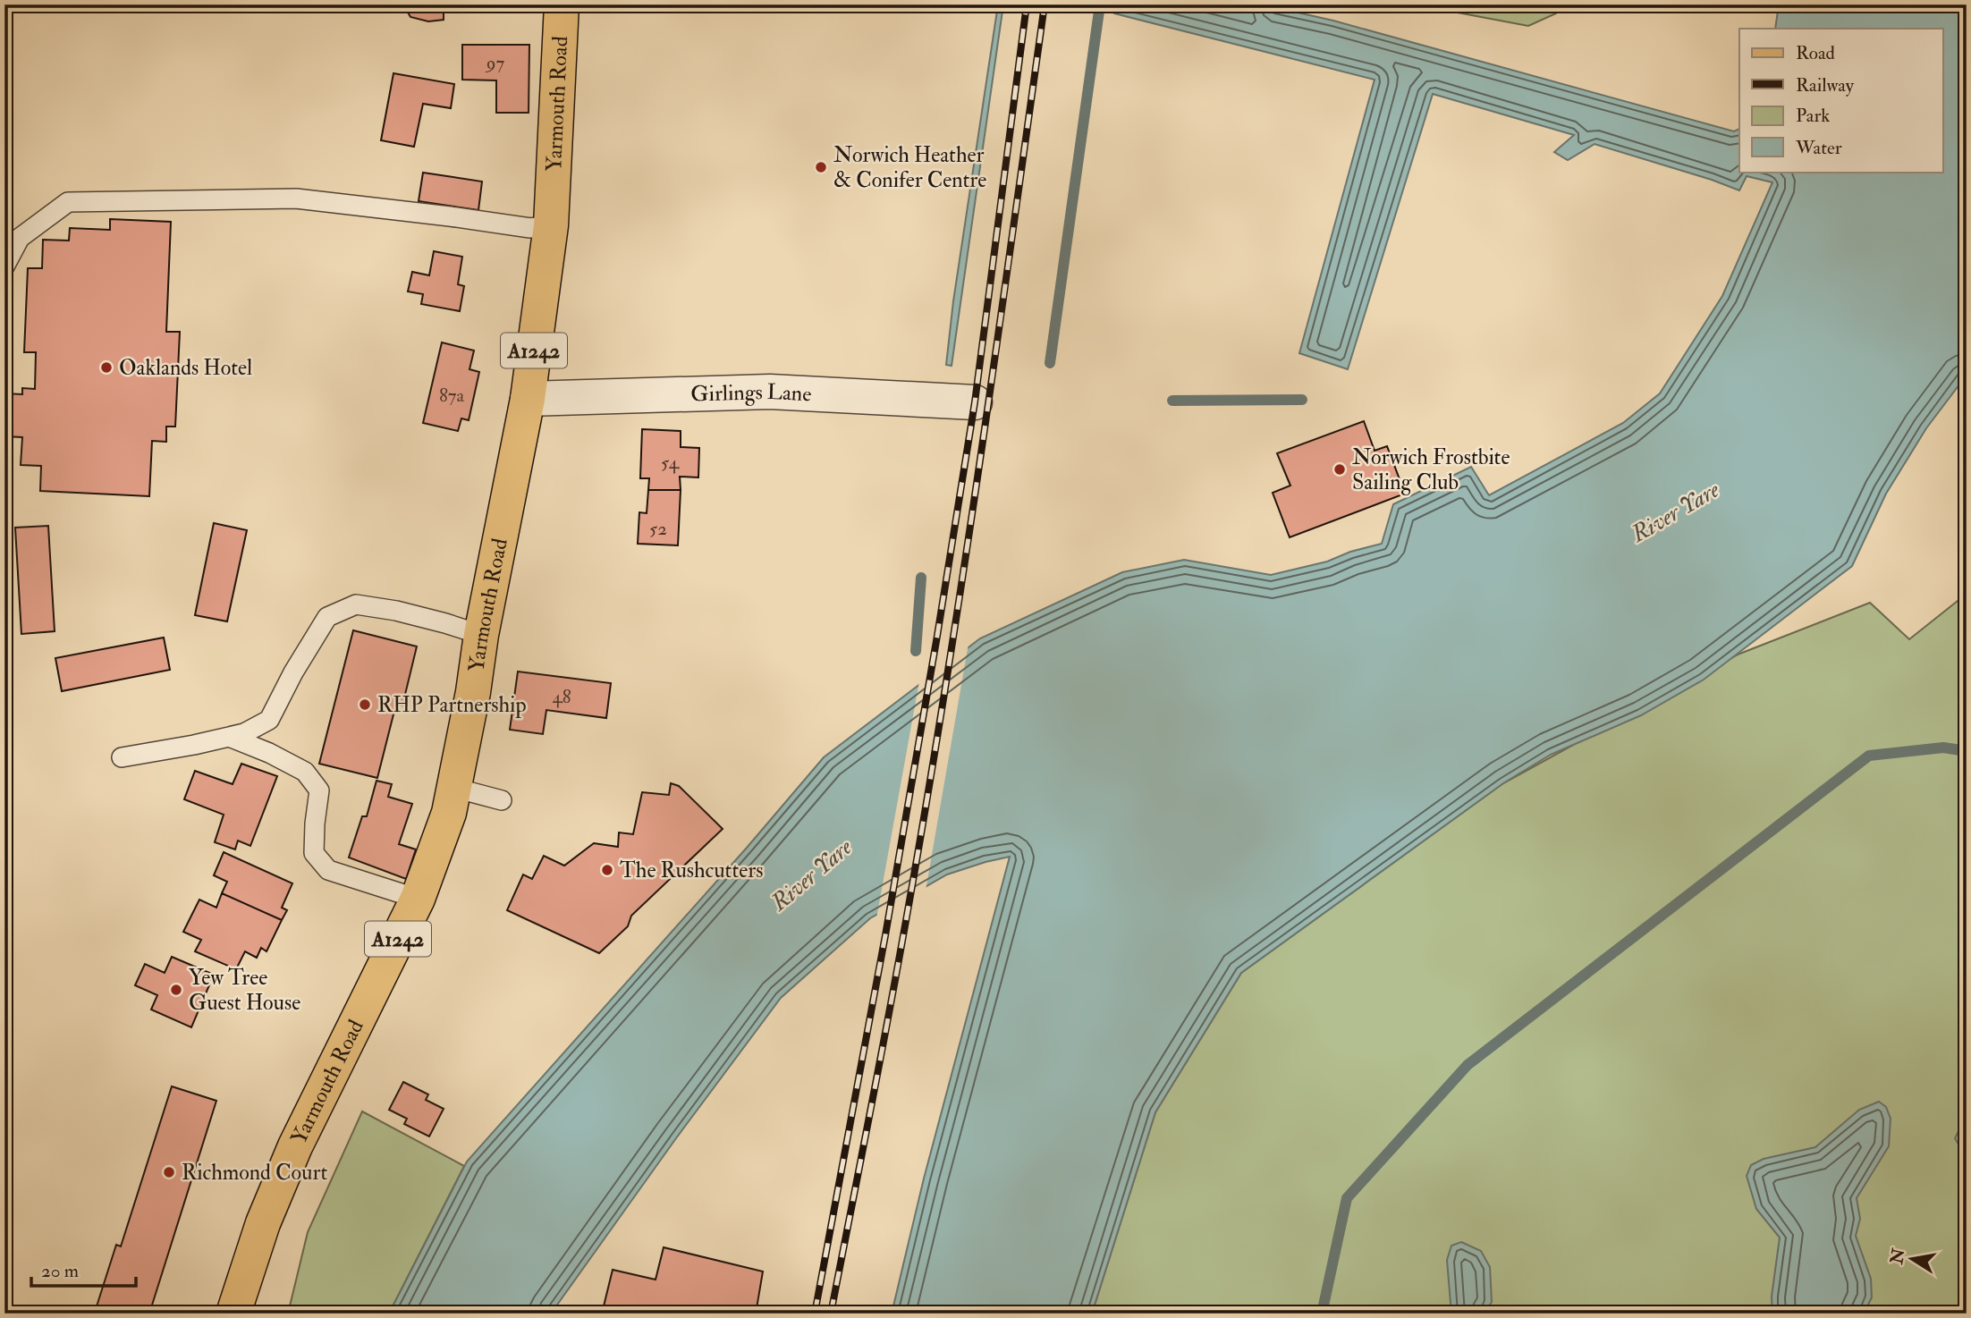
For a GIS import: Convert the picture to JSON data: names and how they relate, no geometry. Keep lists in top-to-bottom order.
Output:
{
  "streets": {
    "main road": ["Yarmouth Road", "A1242"],
    "street": ["Girlings Lane"]
  },
  "crossings": [
    ["Yarmouth Road", "Girlings Lane"]
  ],
  "water": ["River Yare"],
  "places": [
    "Norwich Heather & Conifer Centre",
    "Oaklands Hotel",
    "Norwich Frostbite Sailing Club",
    "RHP Partnership",
    "The Rushcutters",
    "Yew Tree Guest House",
    "Richmond Court"
  ],
  "house_numbers": [
    "97",
    "87a",
    "54",
    "52",
    "48"
  ],
  "legend": [
    "Road",
    "Railway",
    "Park",
    "Water"
  ],
  "scale_bar": "20 m",
  "north": "left"
}
